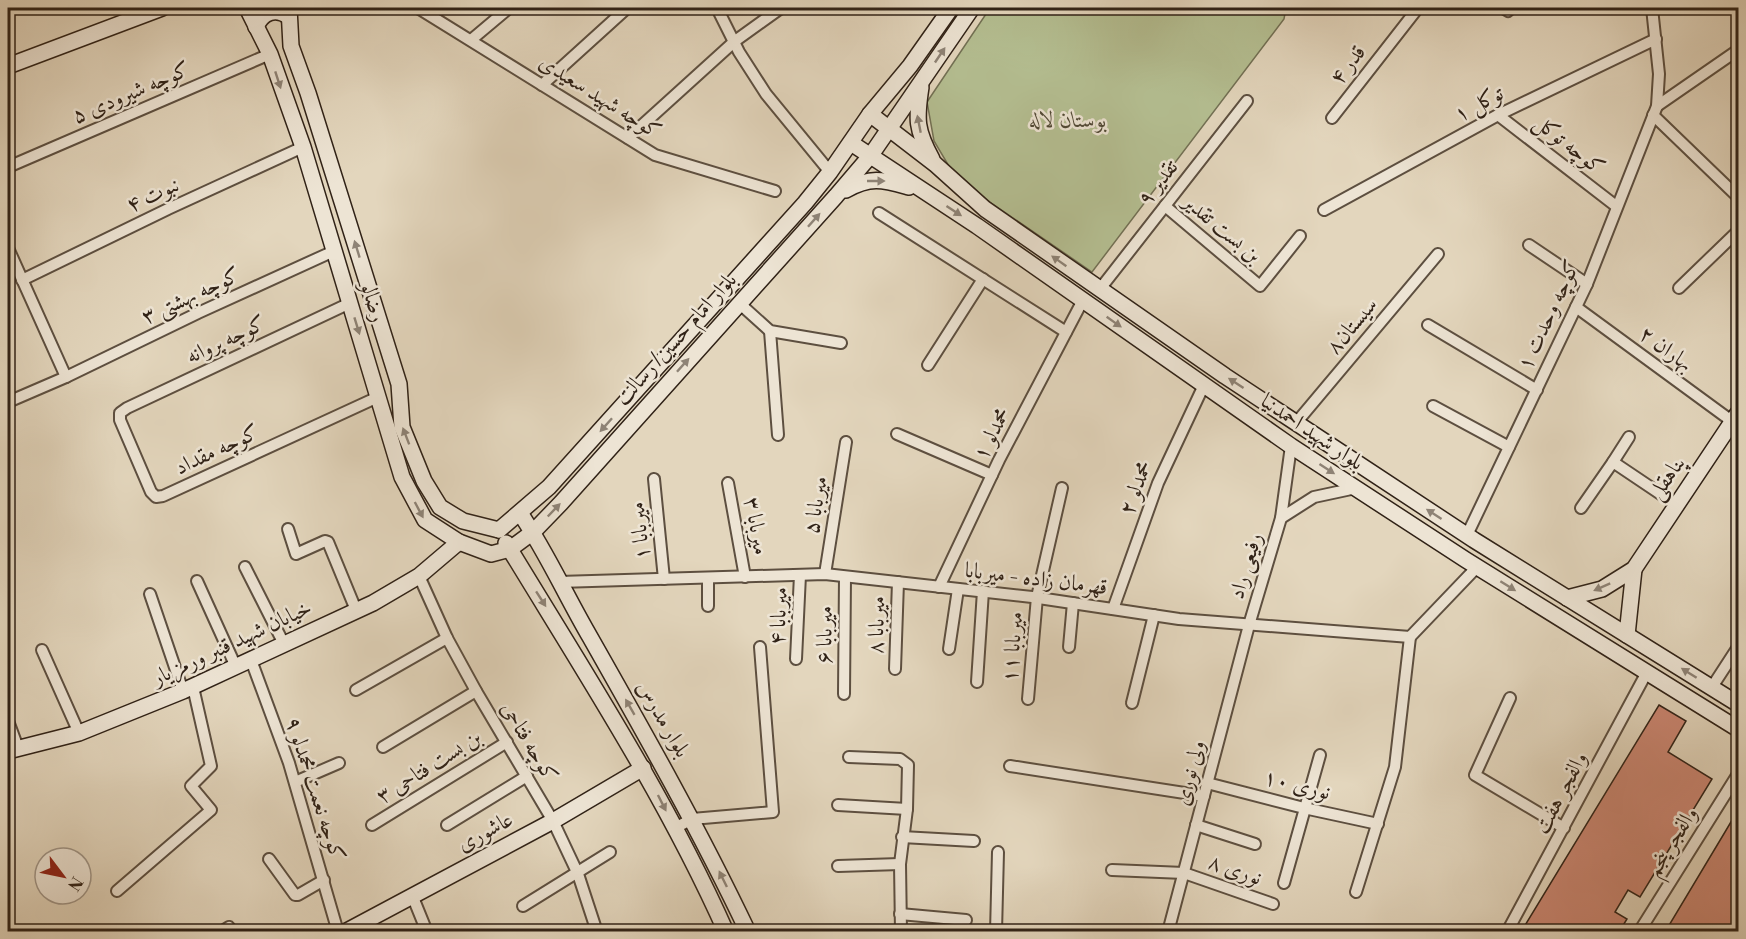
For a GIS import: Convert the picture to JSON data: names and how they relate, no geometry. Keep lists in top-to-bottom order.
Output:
{
  "streets": {
    "main road": [
      "رضالو",
      "بلوار امام حسین/ رسالت",
      "بلوار شهید احمدنیا",
      "پناهقلی",
      "خیابان شهید قنبر ورمزیار",
      "بلوار مدرس",
      "عاشوری"
    ],
    "street": [
      "قدر ۴",
      "کوچه شیرودی ۵",
      "کوچه شهید سعیدی",
      "توکل ۱",
      "کوچه توکل",
      "۹ تقدیر",
      "نبوت ۴",
      "بن بست تقدیر",
      "کوچه بهشتی ۳",
      "کوچه وحدت ۱",
      "سیستان۸",
      "کوچه پروانه",
      "بهاران ۲",
      "محمدلو ۱",
      "کوچه مقداد",
      "محمدلو ۲",
      "میربابا ۵",
      "میربابا ۳",
      "میربابا ۱",
      "رفیعی راد",
      "قهرمان زاده - میربابا",
      "میربابا ۴",
      "میربابا ۸",
      "میربابا ۶",
      "میربابا ۱۱",
      "کوچه فتاحی",
      "بن بست فتاحی ۳",
      "ولی نوری",
      "نوری ۱۰",
      "کوچه نعمت محمدلو ۹",
      "والفجر هفت",
      "والفجر پنجم",
      "نوری ۸"
    ]
  },
  "crossings": [
    ["کوچه شیرودی ۵", "رضالو"],
    ["توکل ۱", "کوچه توکل"],
    ["کوچه توکل", "کوچه وحدت ۱"],
    ["۹ تقدیر", "بن بست تقدیر"],
    ["۹ تقدیر", "بلوار شهید احمدنیا"],
    ["نبوت ۴", "رضالو"],
    ["کوچه بهشتی ۳", "رضالو"],
    ["رضالو", "بلوار امام حسین/ رسالت"],
    ["رضالو", "کوچه پروانه"],
    ["رضالو", "کوچه مقداد"],
    ["رضالو", "خیابان شهید قنبر ورمزیار"],
    ["رضالو", "بلوار مدرس"],
    ["کوچه وحدت ۱", "بهاران ۲"],
    ["کوچه وحدت ۱", "بلوار شهید احمدنیا"],
    ["سیستان۸", "بلوار شهید احمدنیا"],
    ["بلوار امام حسین/ رسالت", "بلوار شهید احمدنیا"],
    ["بلوار امام حسین/ رسالت", "بلوار مدرس"],
    ["کوچه پروانه", "کوچه مقداد"],
    ["بهاران ۲", "پناهقلی"],
    ["بلوار شهید احمدنیا", "محمدلو ۱"],
    ["بلوار شهید احمدنیا", "پناهقلی"],
    ["بلوار شهید احمدنیا", "محمدلو ۲"],
    ["بلوار شهید احمدنیا", "رفیعی راد"],
    ["بلوار شهید احمدنیا", "والفجر هفت"],
    ["محمدلو ۱", "قهرمان زاده - میربابا"],
    ["محمدلو ۲", "قهرمان زاده - میربابا"],
    ["میربابا ۵", "قهرمان زاده - میربابا"],
    ["میربابا ۳", "قهرمان زاده - میربابا"],
    ["میربابا ۱", "قهرمان زاده - میربابا"],
    ["رفیعی راد", "قهرمان زاده - میربابا"],
    ["رفیعی راد", "ولی نوری"],
    ["قهرمان زاده - میربابا", "میربابا ۴"],
    ["قهرمان زاده - میربابا", "میربابا ۸"],
    ["قهرمان زاده - میربابا", "میربابا ۶"],
    ["قهرمان زاده - میربابا", "میربابا ۱۱"],
    ["قهرمان زاده - میربابا", "بلوار مدرس"],
    ["قهرمان زاده - میربابا", "ولی نوری"],
    ["خیابان شهید قنبر ورمزیار", "کوچه فتاحی"],
    ["خیابان شهید قنبر ورمزیار", "کوچه نعمت محمدلو ۹"],
    ["بلوار مدرس", "عاشوری"],
    ["کوچه فتاحی", "بن بست فتاحی ۳"],
    ["کوچه فتاحی", "عاشوری"],
    ["ولی نوری", "نوری ۱۰"],
    ["ولی نوری", "نوری ۸"]
  ],
  "parks": ["بوستان لاله"],
  "north": "bottom right"
}
